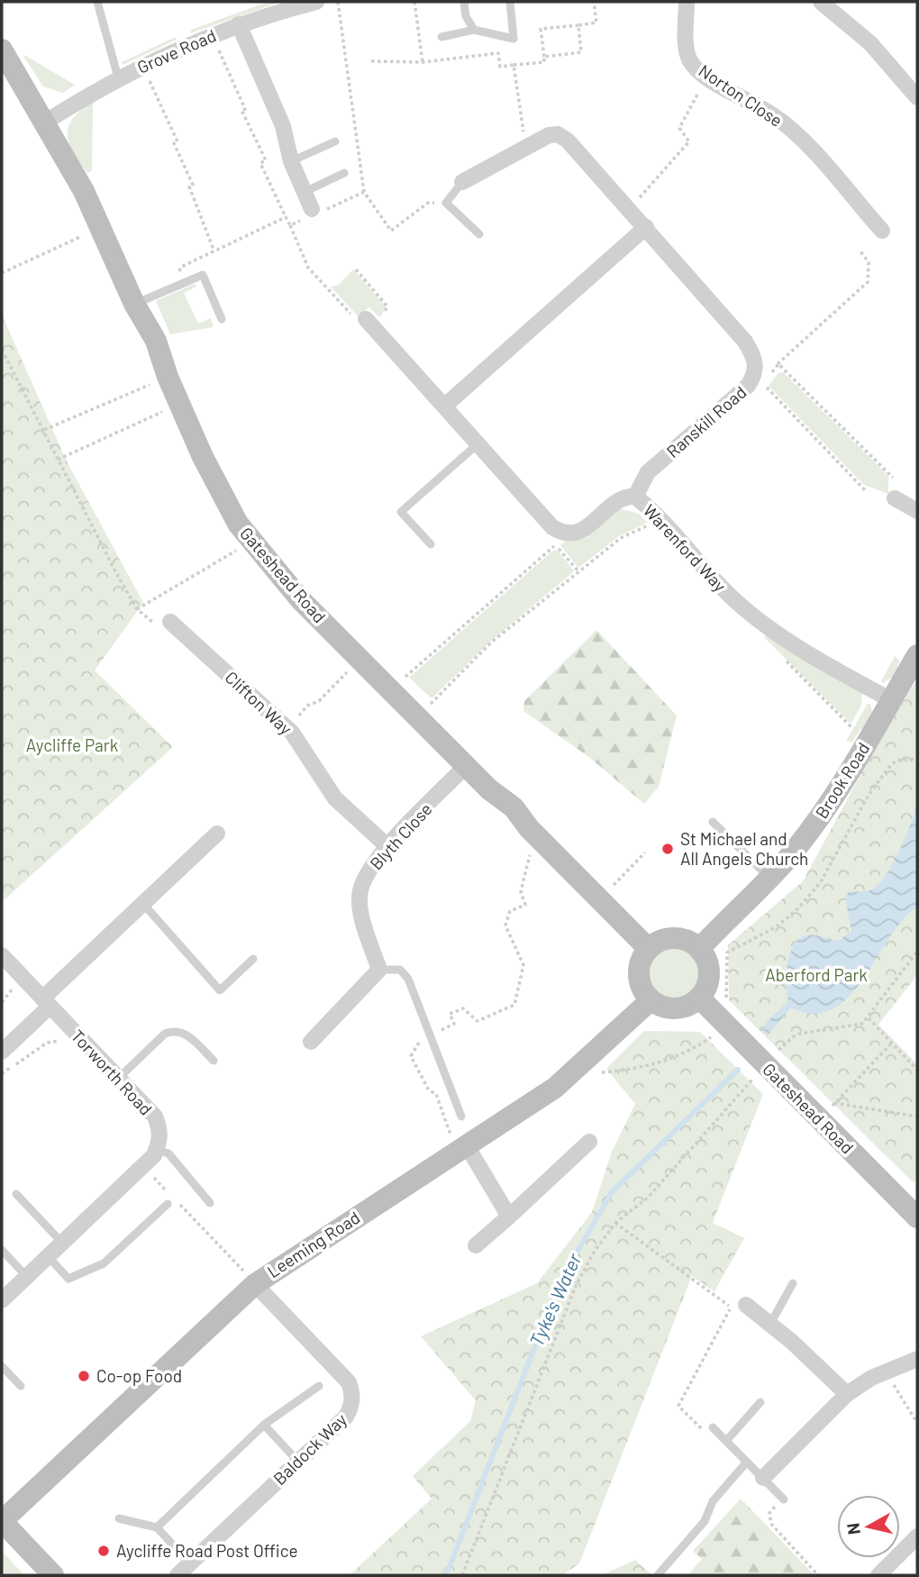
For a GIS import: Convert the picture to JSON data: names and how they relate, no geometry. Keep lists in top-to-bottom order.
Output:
{
  "streets": {
    "street": [
      "Grove Road",
      "Norton Close",
      "Ranskill Road",
      "Warenford Way",
      "Gateshead Road",
      "Clifton Way",
      "Brook Road",
      "Blyth Close",
      "Torworth Road",
      "Leeming Road",
      "Baldock Way"
    ]
  },
  "crossings": [
    ["Grove Road", "Gateshead Road"],
    ["Ranskill Road", "Warenford Way"],
    ["Warenford Way", "Brook Road"],
    ["Gateshead Road", "Brook Road"],
    ["Gateshead Road", "Blyth Close"],
    ["Gateshead Road", "Leeming Road"],
    ["Clifton Way", "Blyth Close"],
    ["Brook Road", "Leeming Road"],
    ["Leeming Road", "Baldock Way"]
  ],
  "water": ["Tyke's Water"],
  "parks": ["Aycliffe Park", "Aberford Park"],
  "places": ["St Michael and All Angels Church", "Co-op Food", "Aycliffe Road Post Office"],
  "north": "left"
}
